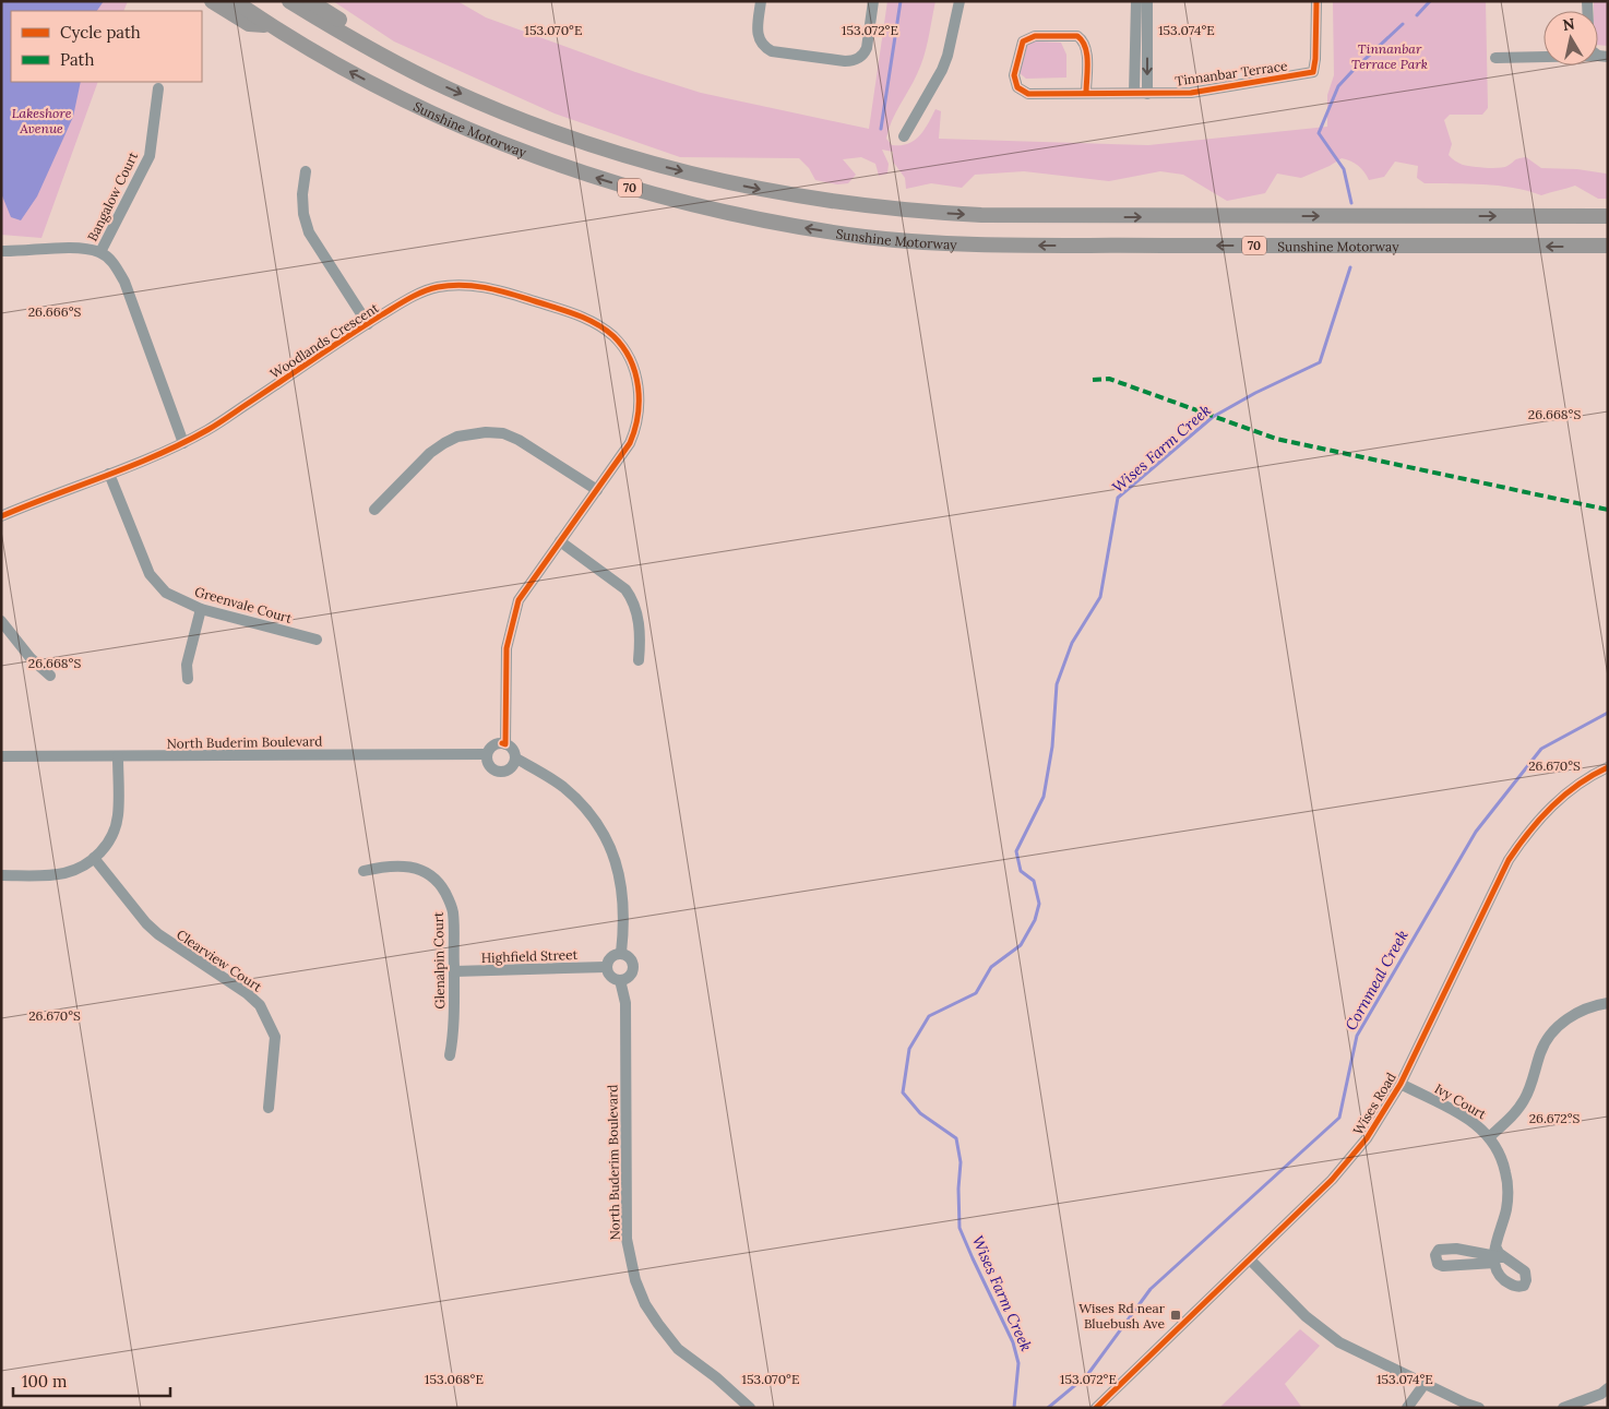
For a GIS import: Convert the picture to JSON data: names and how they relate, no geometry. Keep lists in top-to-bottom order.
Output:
{
  "streets": {
    "highway": ["Sunshine Motorway", "70"],
    "street": [
      "Tinnanbar Terrace",
      "Bangalow Court",
      "Woodlands Crescent",
      "Greenvale Court",
      "North Buderim Boulevard",
      "Highfield Street",
      "Clearview Court",
      "Glenalpin Court",
      "Ivy Court",
      "Wises Road"
    ]
  },
  "crossings": [
    ["Woodlands Crescent", "Greenvale Court"],
    ["Woodlands Crescent", "North Buderim Boulevard"],
    ["North Buderim Boulevard", "Highfield Street"],
    ["Highfield Street", "Glenalpin Court"],
    ["Ivy Court", "Wises Road"]
  ],
  "water": ["Wises Farm Creek", "Cornmeal Creek"],
  "parks": ["Tinnanbar Terrace Park", "Lakeshore Avenue"],
  "places": {
    "transit": ["Wises Rd near Bluebush Ave"]
  },
  "legend": ["Cycle path", "Path"],
  "scale_bar": "100 m",
  "north": "top",
  "coordinates": [
    "153.070°E",
    "153.072°E",
    "153.074°E",
    "26.666°S",
    "26.668°S",
    "26.670°S",
    "26.672°S",
    "153.068°E"
  ]
}
